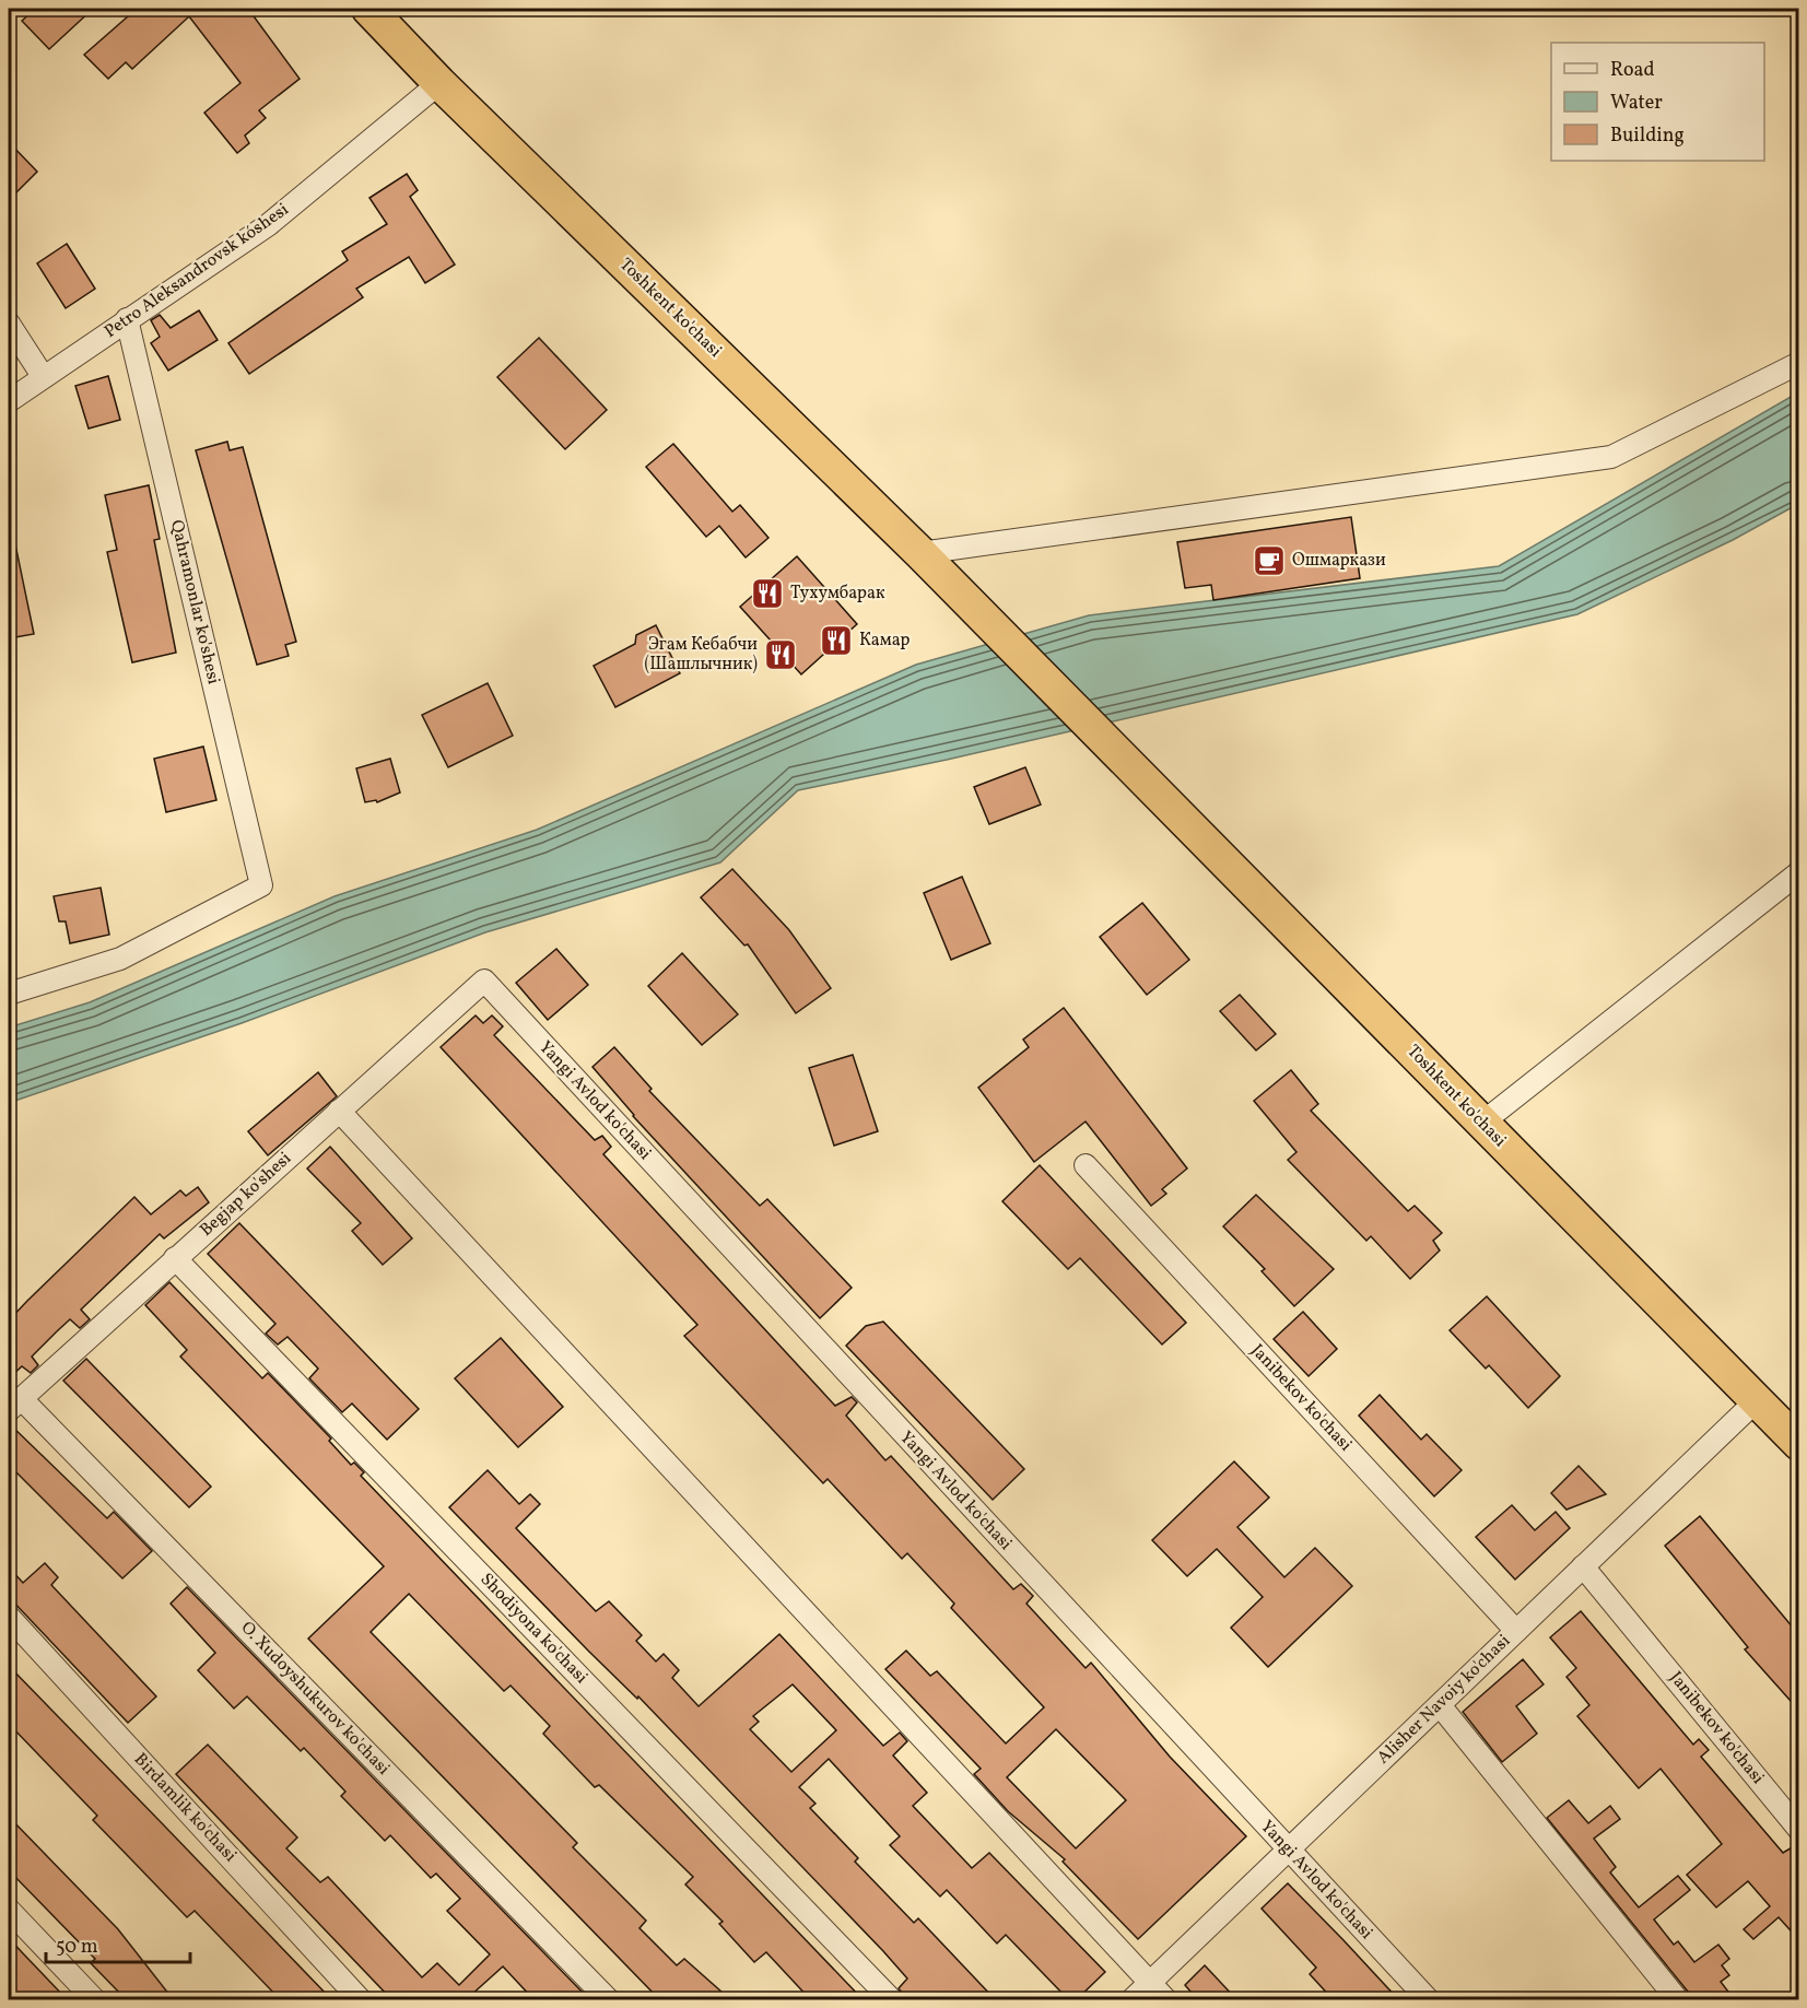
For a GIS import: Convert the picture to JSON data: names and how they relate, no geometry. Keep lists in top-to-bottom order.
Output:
{
  "streets": {
    "highway": ["Toshkent ko'chasi"],
    "street": [
      "Petro Aleksandrovsk kóshesi",
      "Qahramonlar ko'shesi",
      "Yangi Avlod ko'chasi",
      "Begjap ko'shesi",
      "Janibekov ko'chasi",
      "Shodiyona ko'chasi",
      "O. Xudoyshukurov ko'chasi",
      "Alisher Navoiy ko'chasi",
      "Birdamlik ko'chasi"
    ]
  },
  "crossings": [
    ["Petro Aleksandrovsk kóshesi", "Toshkent ko'chasi"],
    ["Petro Aleksandrovsk kóshesi", "Qahramonlar ko'shesi"],
    ["Toshkent ko'chasi", "Alisher Navoiy ko'chasi"],
    ["Yangi Avlod ko'chasi", "Begjap ko'shesi"],
    ["Yangi Avlod ko'chasi", "Alisher Navoiy ko'chasi"],
    ["Begjap ko'shesi", "Shodiyona ko'chasi"],
    ["Begjap ko'shesi", "O. Xudoyshukurov ko'chasi"],
    ["Janibekov ko'chasi", "Alisher Navoiy ko'chasi"]
  ],
  "places": {
    "cafe": ["Ошмаркази"],
    "restaurant": ["Тухумбарак", "Камар", "Эгам Кебабчи (Шашлычник)"]
  },
  "legend": ["Road", "Water", "Building"],
  "scale_bar": "50 m"
}
